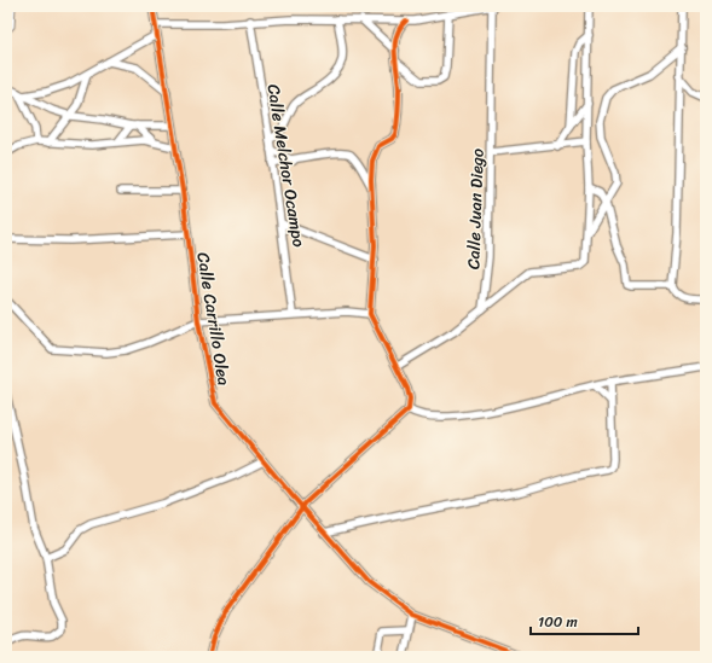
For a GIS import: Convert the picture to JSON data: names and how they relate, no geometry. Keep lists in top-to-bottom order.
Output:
{
  "streets": {
    "street": ["Calle Melchor Ocampo", "Calle Juan Diego", "Calle Carrillo Olea"]
  },
  "scale_bar": "100 m"
}
